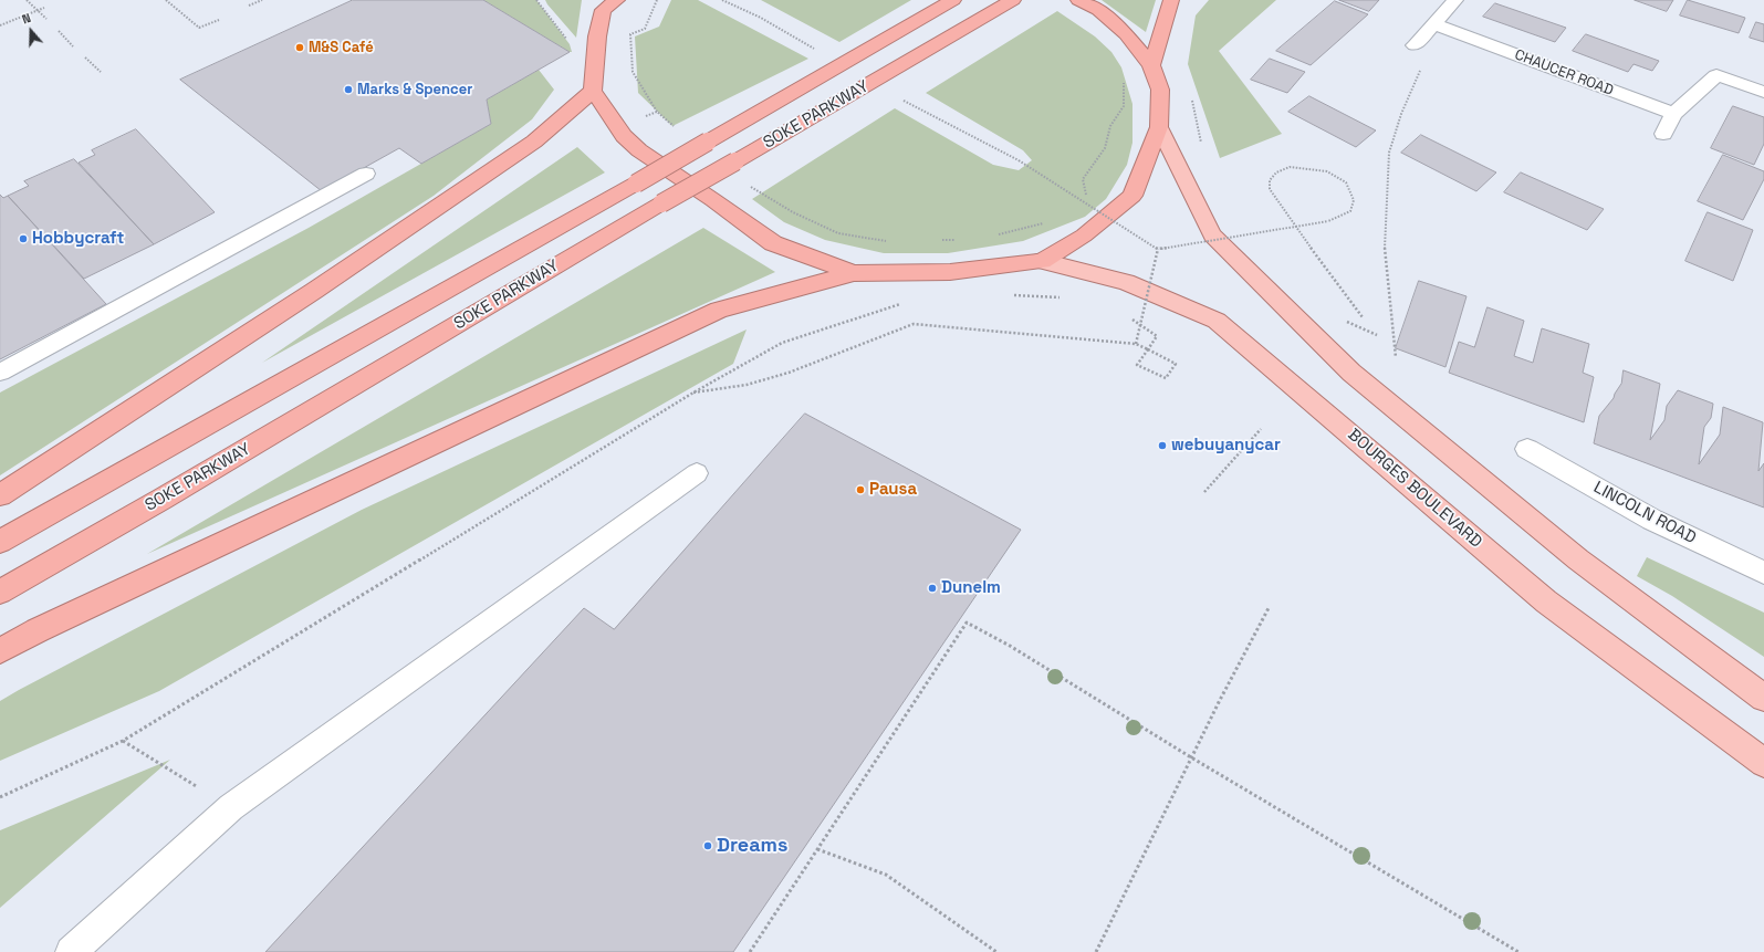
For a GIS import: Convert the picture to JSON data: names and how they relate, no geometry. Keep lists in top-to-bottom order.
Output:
{
  "streets": {
    "highway": ["SOKE PARKWAY"],
    "main road": ["BOURGES BOULEVARD"],
    "street": ["CHAUCER ROAD", "LINCOLN ROAD"]
  },
  "places": [
    "M&S Café",
    "Marks & Spencer",
    "Hobbycraft",
    "webuyanycar",
    "Pausa",
    "Dunelm",
    "Dreams"
  ],
  "north": "top"
}
